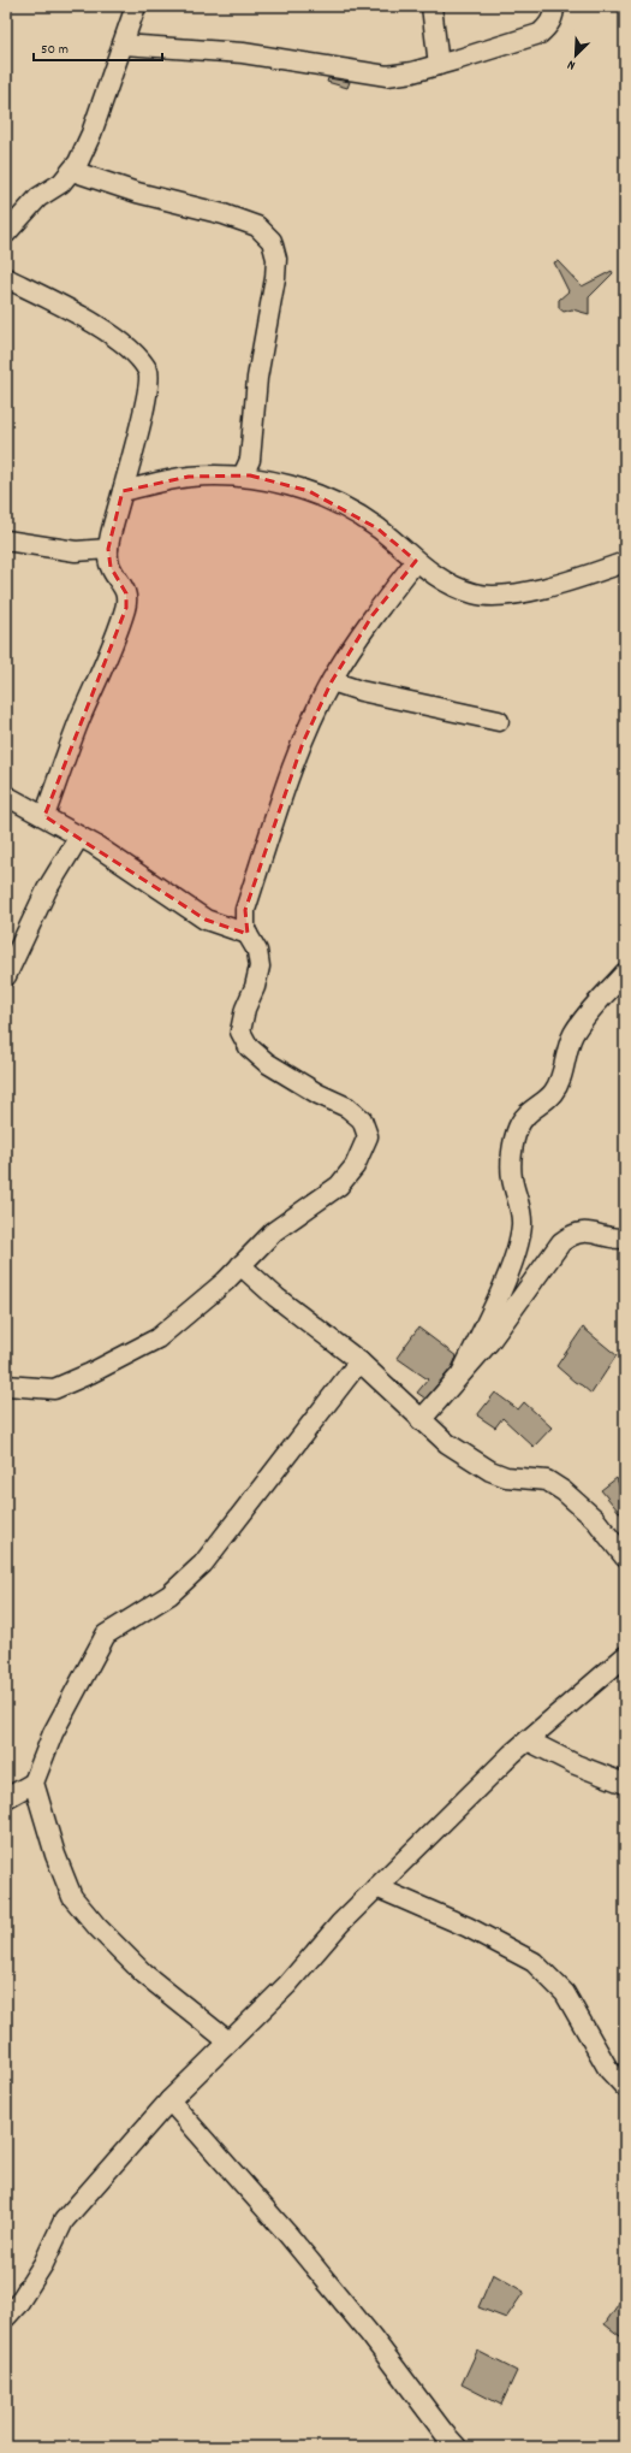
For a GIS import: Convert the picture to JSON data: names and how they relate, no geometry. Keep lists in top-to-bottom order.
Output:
{
  "scale_bar": "50 m",
  "north": "bottom left"
}
